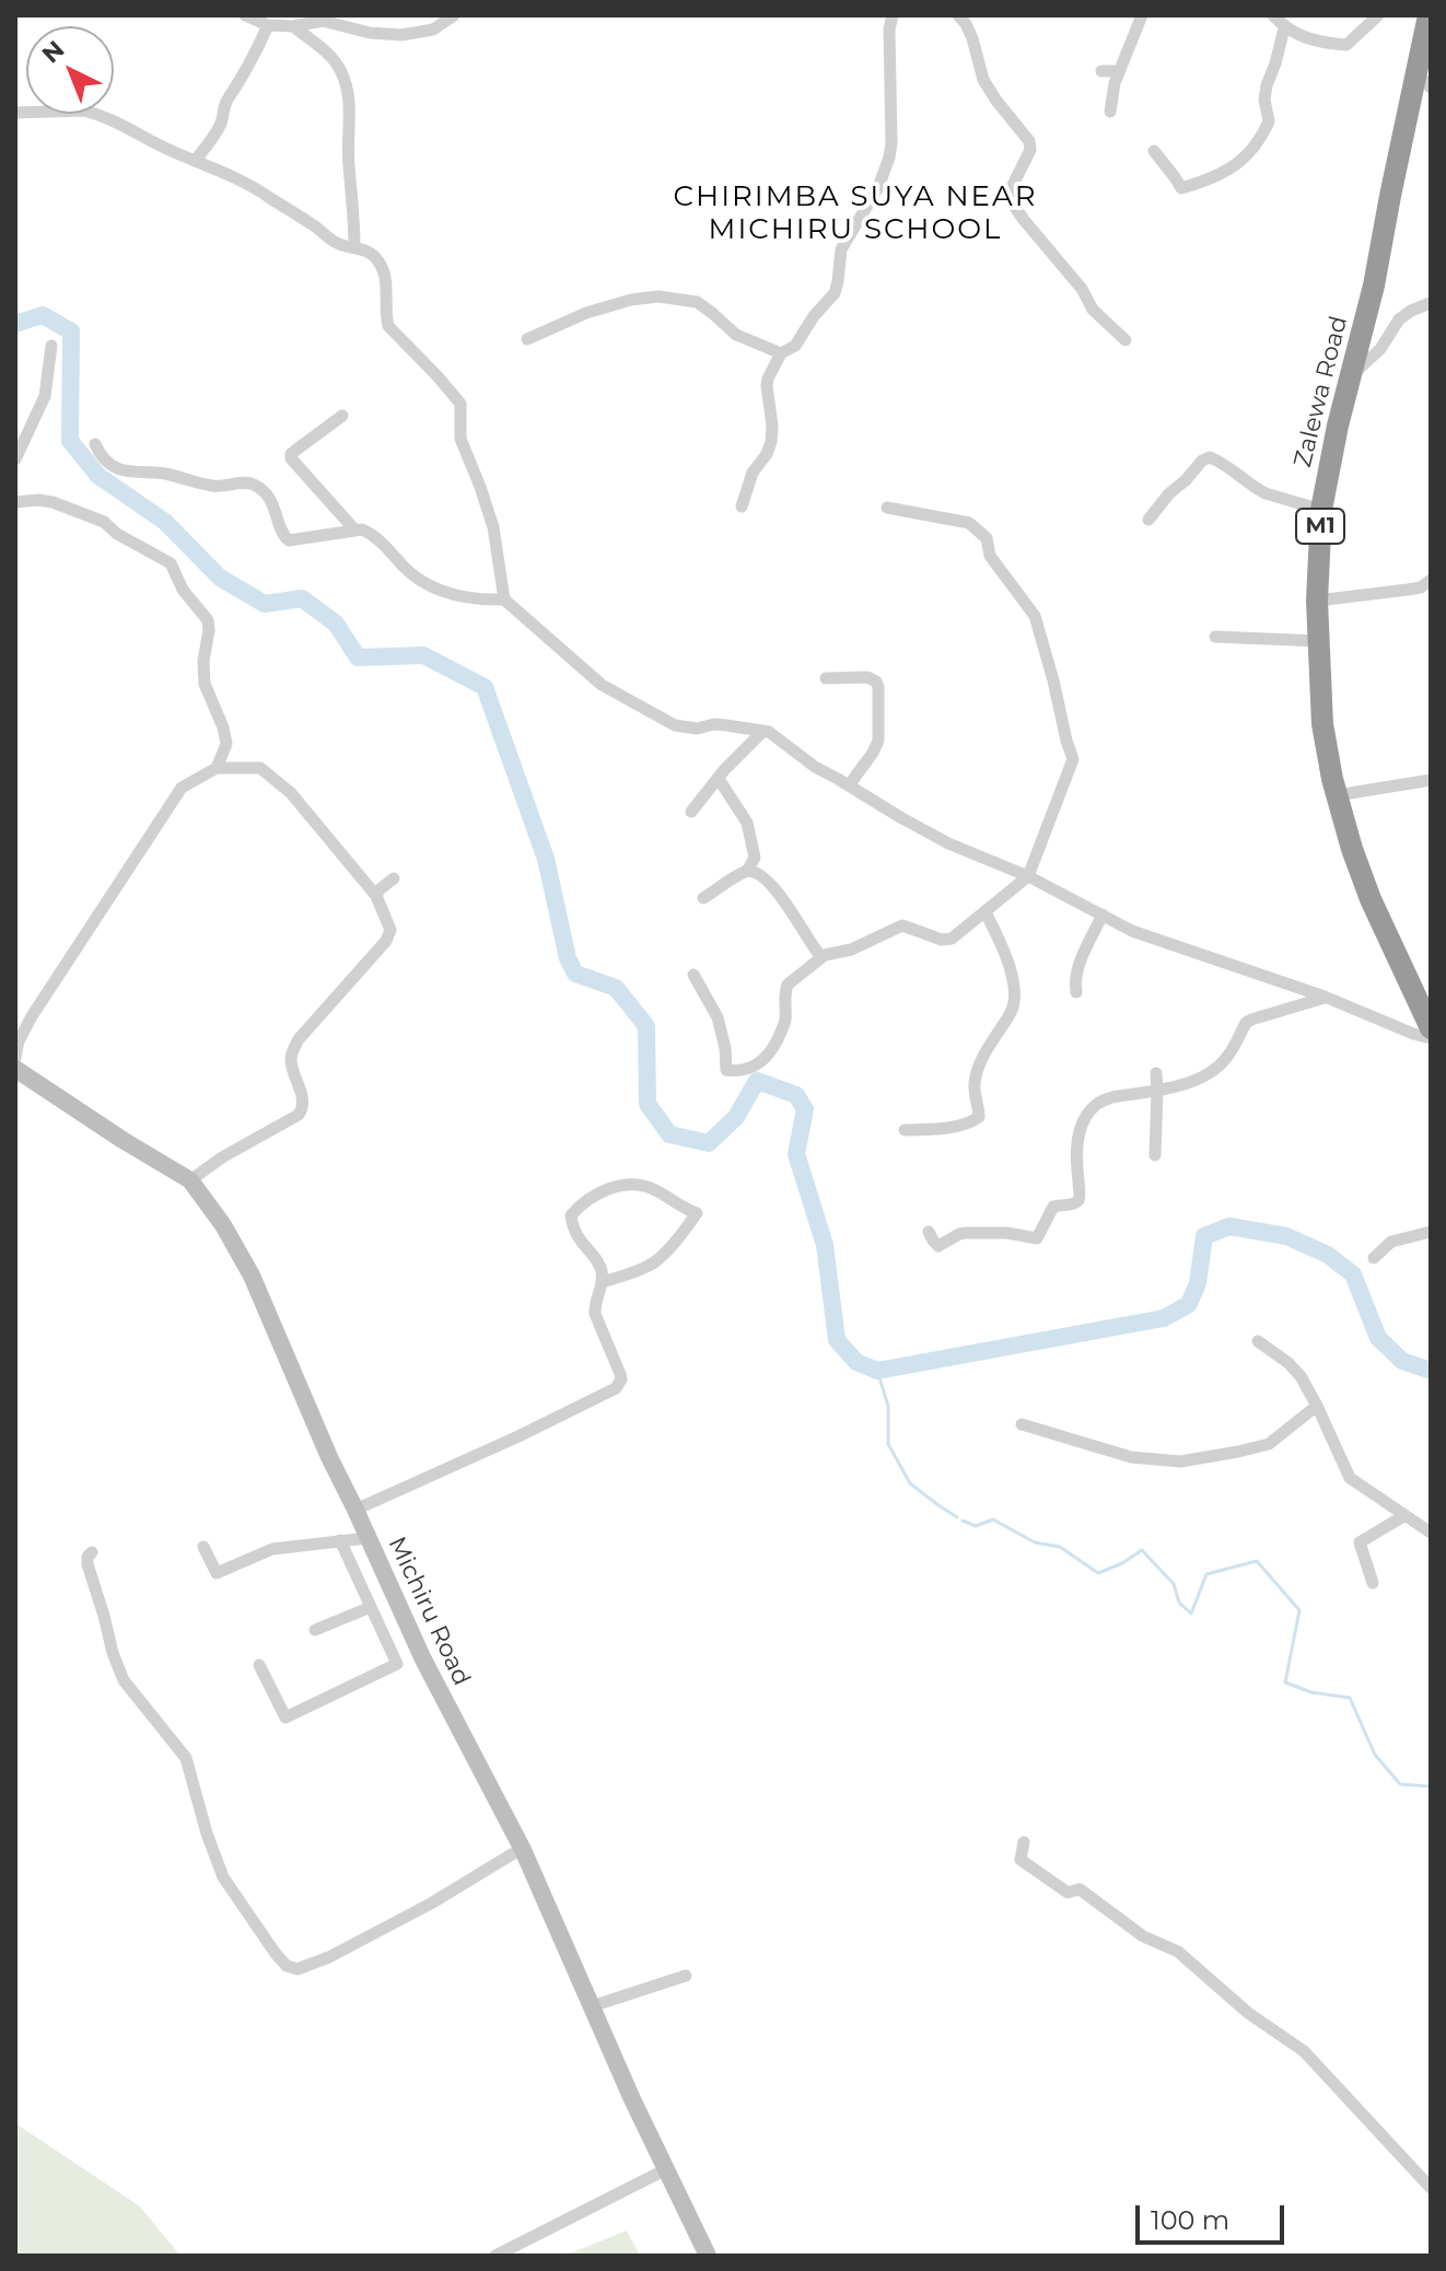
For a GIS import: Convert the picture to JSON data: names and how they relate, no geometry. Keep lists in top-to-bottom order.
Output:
{
  "streets": {
    "highway": ["Zalewa Road", "M1"],
    "street": ["Michiru Road"]
  },
  "districts": ["CHIRIMBA SUYA NEAR MICHIRU SCHOOL"],
  "scale_bar": "100 m",
  "north": "top left"
}
